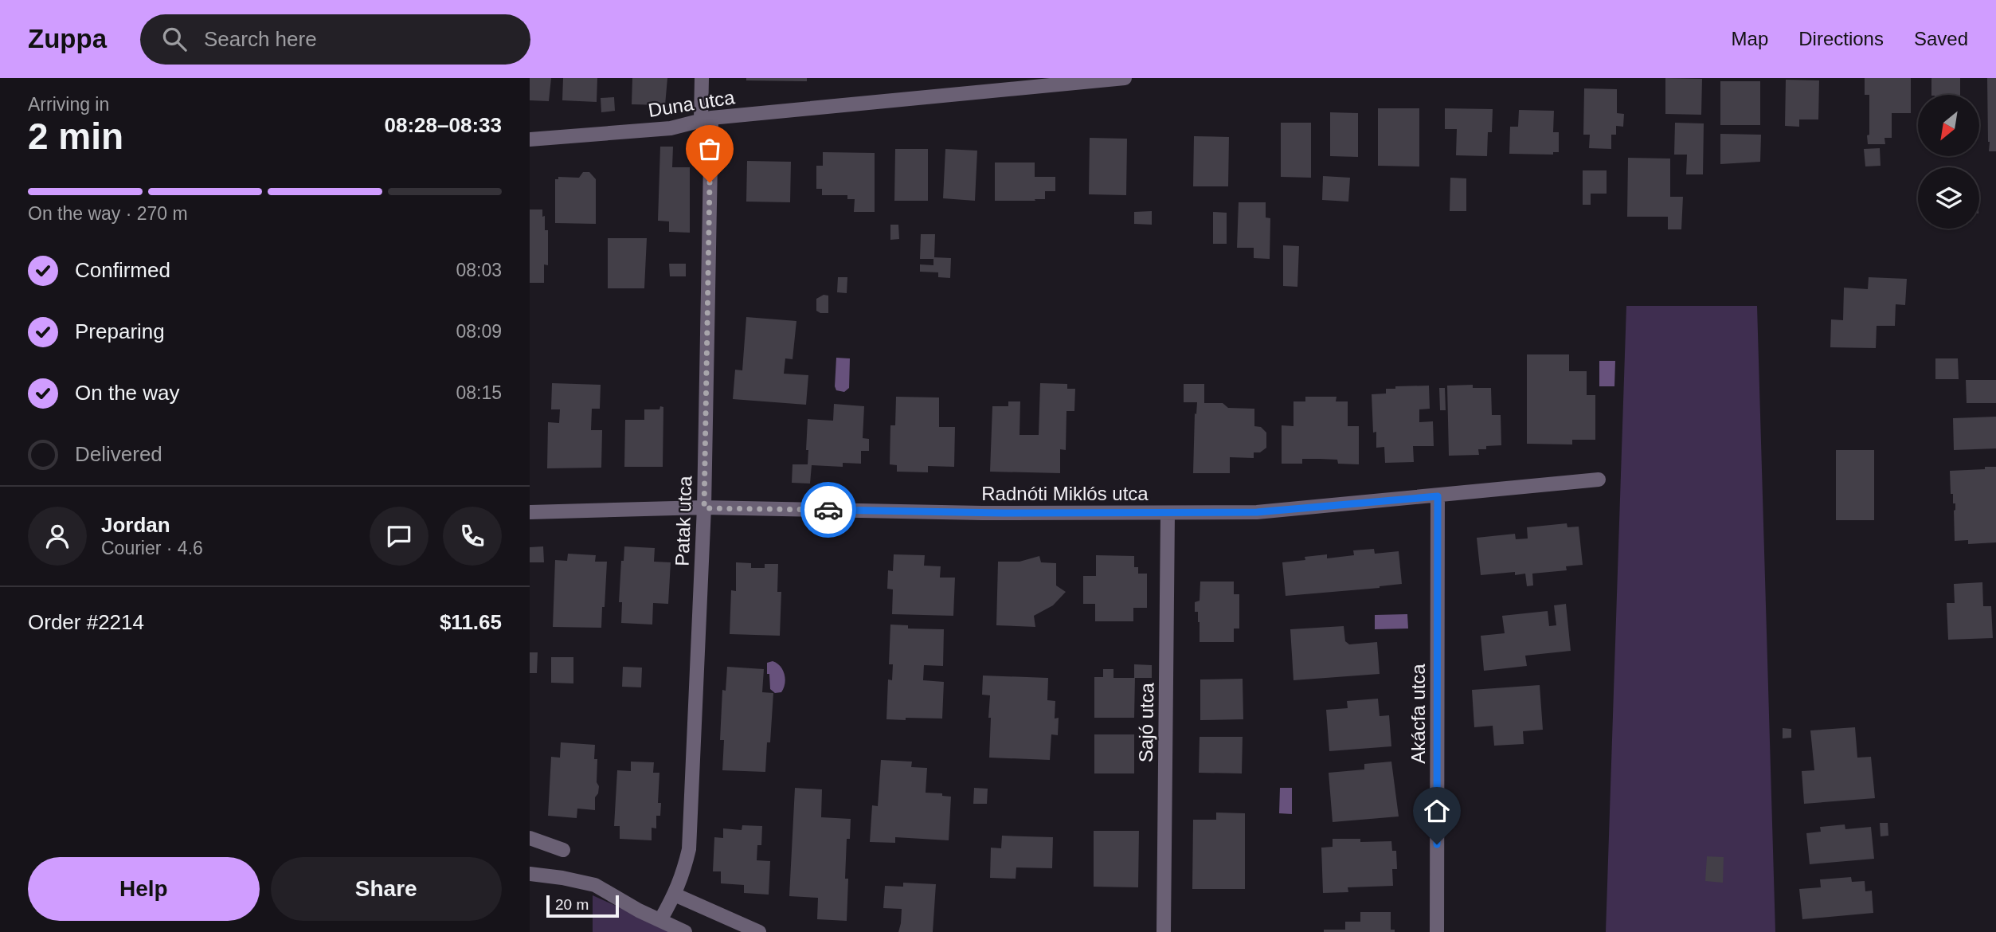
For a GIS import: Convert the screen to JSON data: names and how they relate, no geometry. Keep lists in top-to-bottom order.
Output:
{
  "streets": {
    "street": [
      "Duna utca",
      "Radnóti Miklós utca",
      "Patak utca",
      "Akácfa utca",
      "Sajó utca"
    ]
  },
  "crossings": [
    ["Duna utca", "Patak utca"],
    ["Radnóti Miklós utca", "Patak utca"],
    ["Radnóti Miklós utca", "Akácfa utca"],
    ["Radnóti Miklós utca", "Sajó utca"]
  ],
  "scale_bar": "20 m",
  "north": "bottom left",
  "page": {
    "header": "Zuppa",
    "search": "Search here",
    "nav": ["Map", "Directions", "Saved"],
    "heading": ["2 min", "Arriving in", "08:28–08:33"],
    "panel": [
      "Jordan",
      "Courier · 4.6",
      "Order #2214",
      "$11.65"
    ],
    "bar": "On the way · 270 m",
    "list": [
      ["Confirmed", "08:03"],
      ["Preparing", "08:09"],
      ["On the way", "08:15"],
      "Delivered"
    ],
    "buttons": ["Help", "Share"],
    "scale": "20 m"
  }
}
